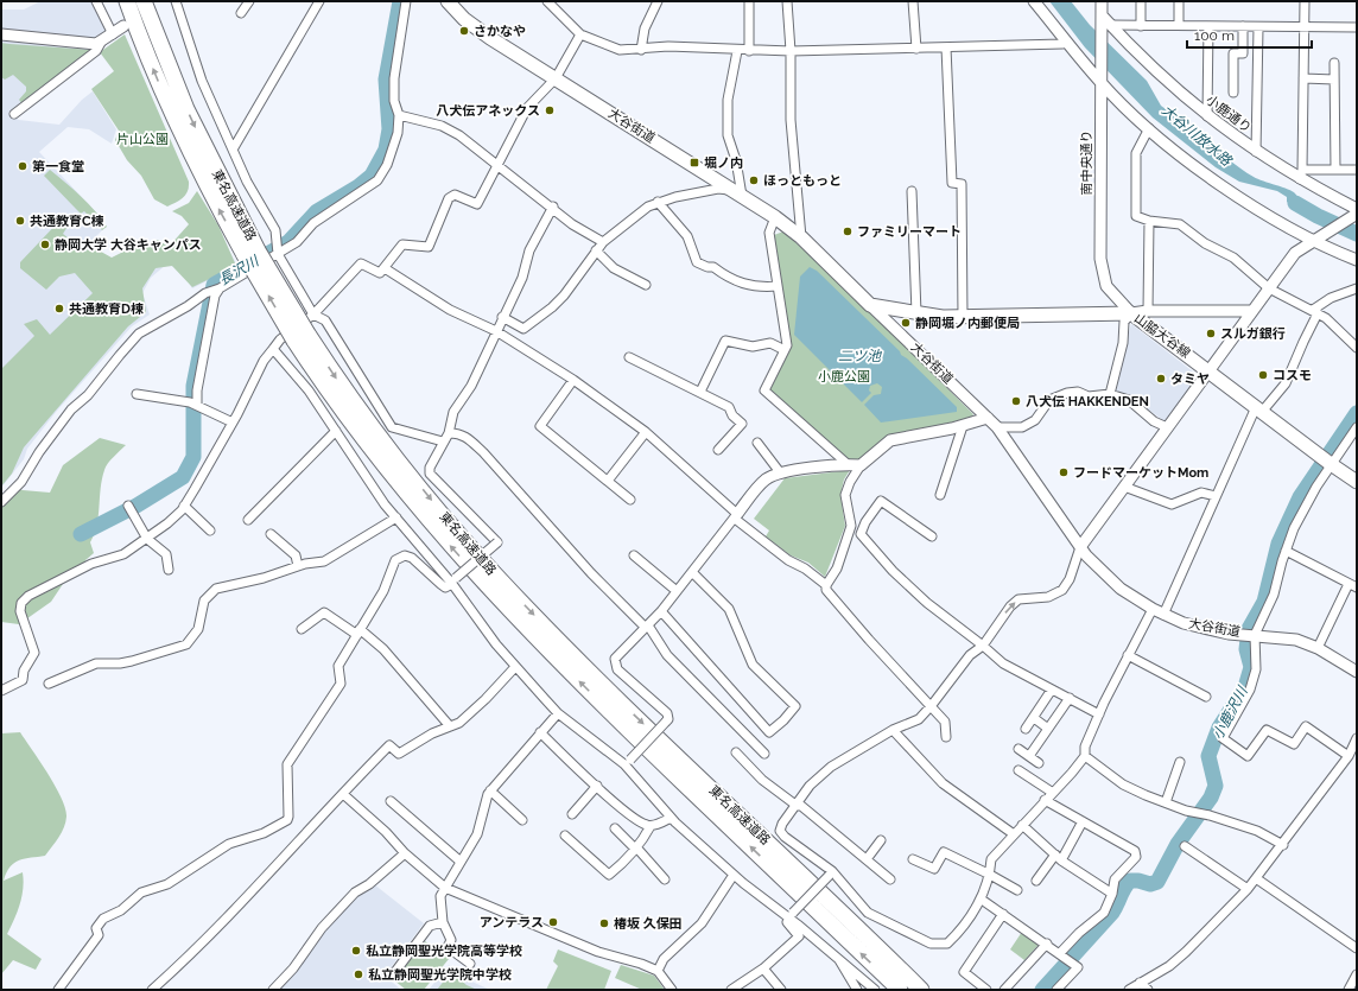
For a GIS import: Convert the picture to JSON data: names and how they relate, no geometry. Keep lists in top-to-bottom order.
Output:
{
  "streets": {
    "highway": ["東名高速道路"],
    "main road": ["大谷街道", "山脇大谷線"],
    "street": ["小鹿通り", "南中央通り"]
  },
  "crossings": [
    ["小鹿通り", "南中央通り"],
    ["大谷街道", "山脇大谷線"],
    ["南中央通り", "山脇大谷線"]
  ],
  "water": [
    "大谷川放水路",
    "長沢川",
    "二ツ池",
    "小鹿沢川"
  ],
  "parks": ["片山公園", "小鹿公園"],
  "places": {
    "other": [
      "さかなや",
      "八犬伝アネックス",
      "第一食堂",
      "ほっともっと",
      "共通教育C棟",
      "ファミリーマート",
      "静岡大学 大谷キャンパス",
      "共通教育D棟",
      "静岡堀ノ内郵便局",
      "スルガ銀行",
      "コスモ",
      "タミヤ",
      "八犬伝 HAKKENDEN",
      "フードマーケットMom",
      "アンテラス",
      "椿坂 久保田",
      "私立静岡聖光学院高等学校",
      "私立静岡聖光学院中学校"
    ],
    "transit": ["堀ノ内"]
  },
  "scale_bar": "100 m"
}
